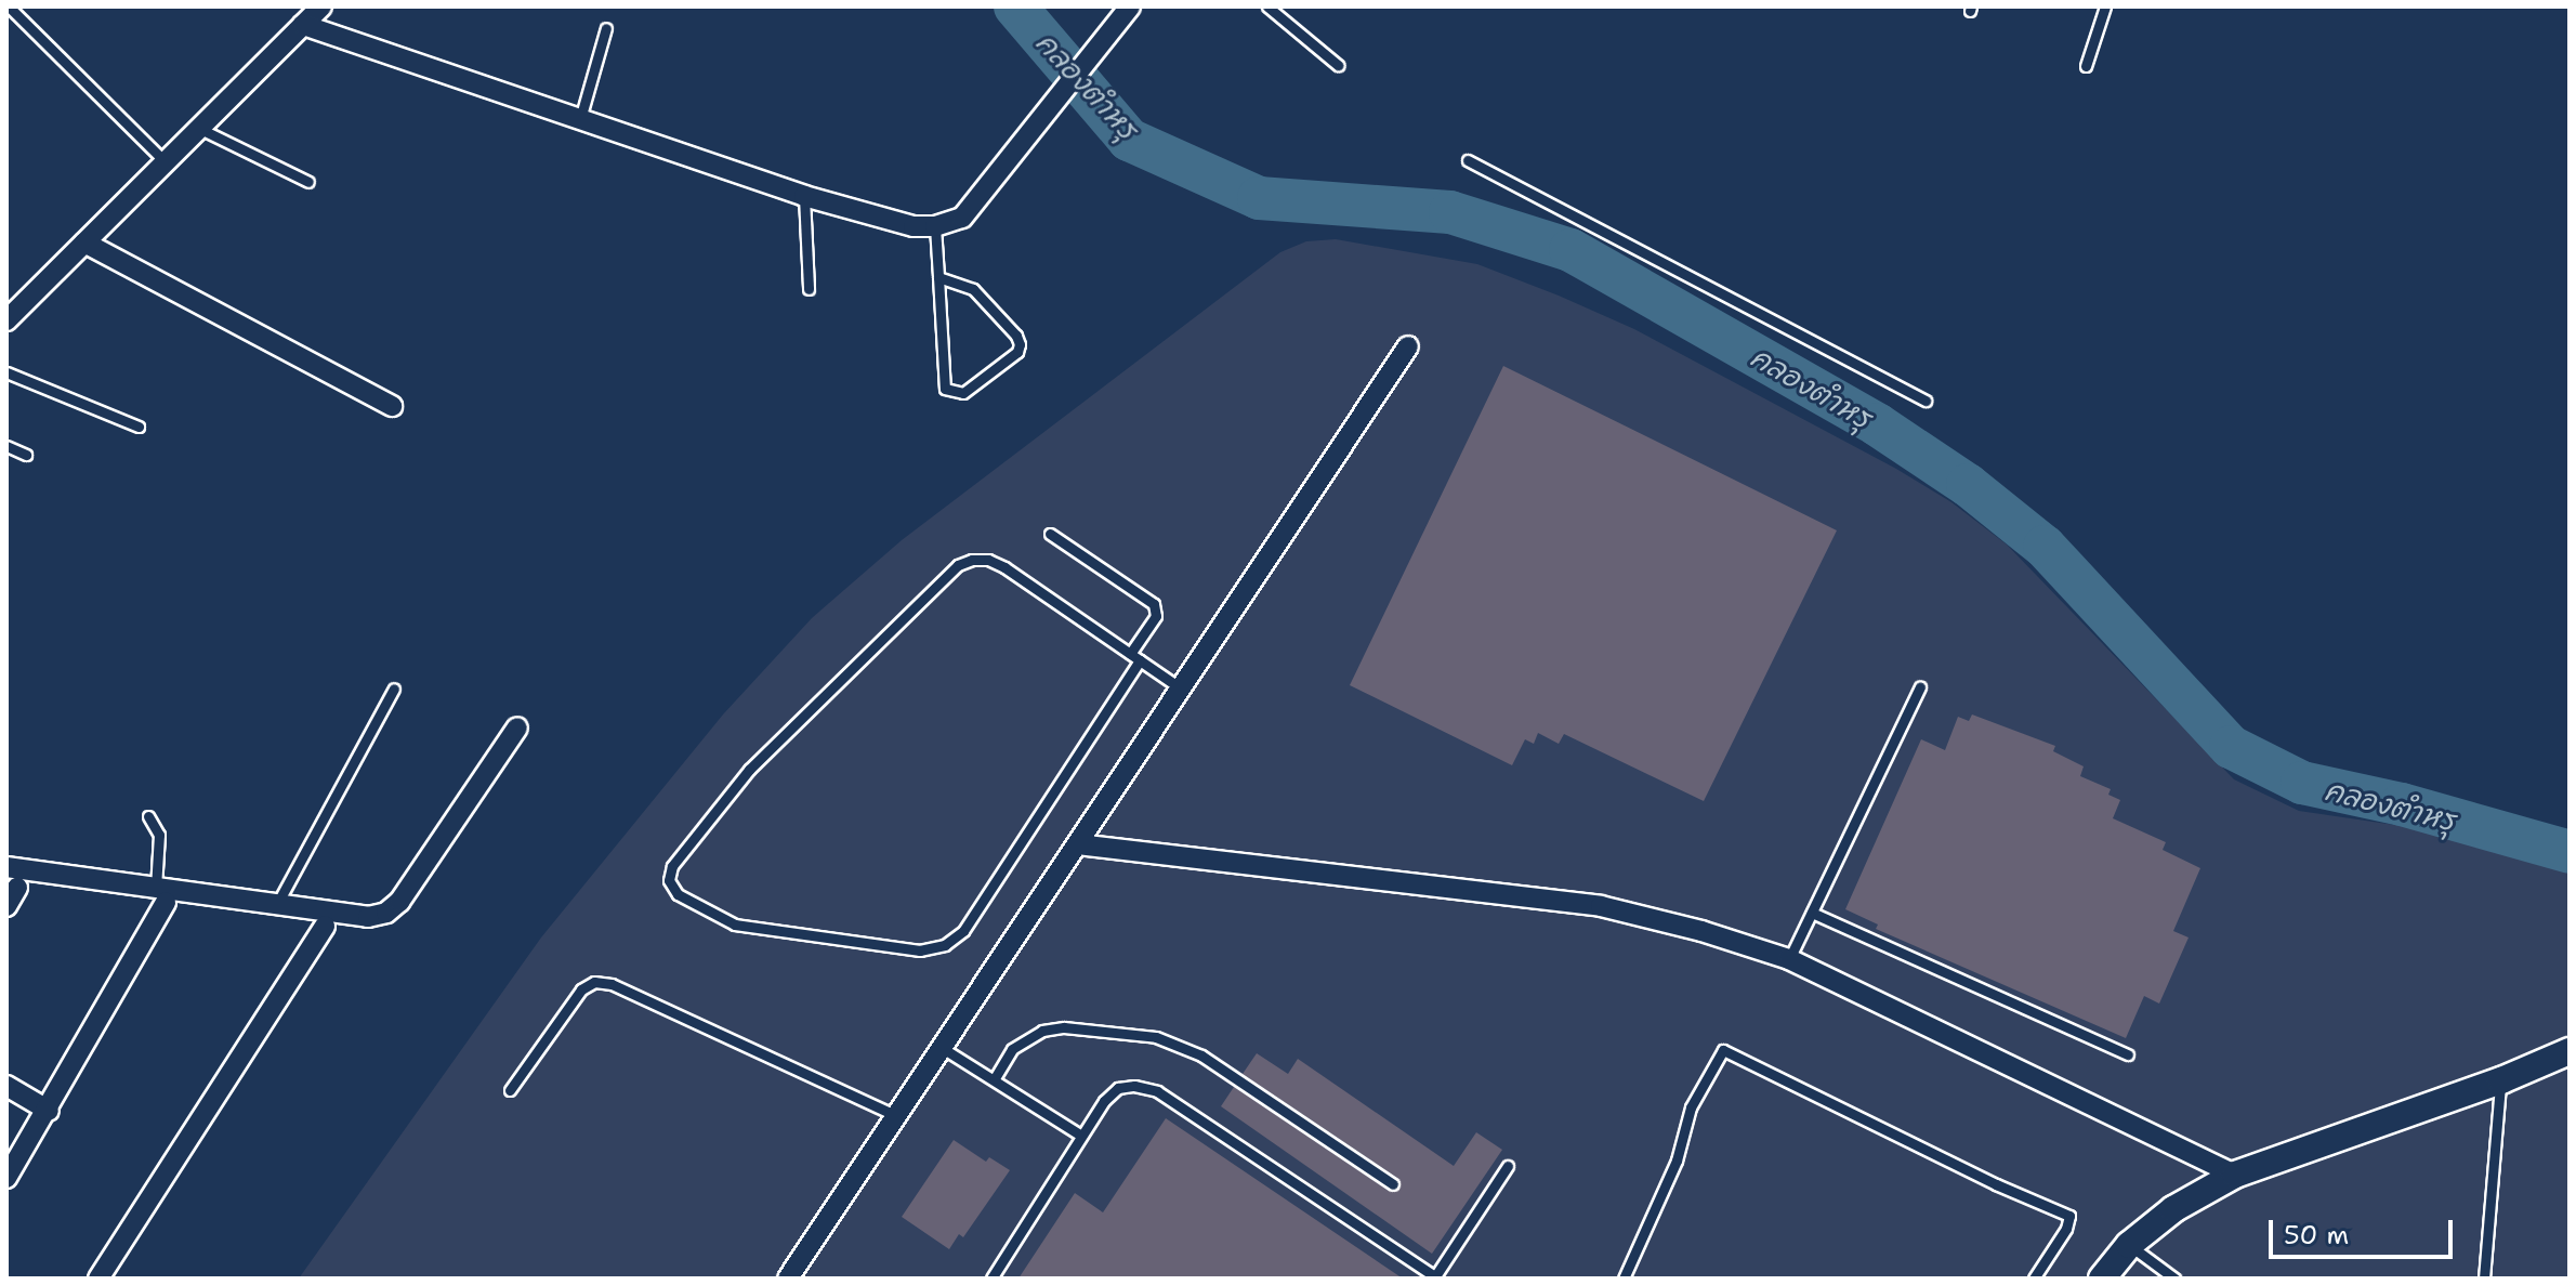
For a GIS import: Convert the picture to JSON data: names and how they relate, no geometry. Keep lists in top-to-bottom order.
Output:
{
  "water": ["คลองตำหรุ"],
  "scale_bar": "50 m"
}
